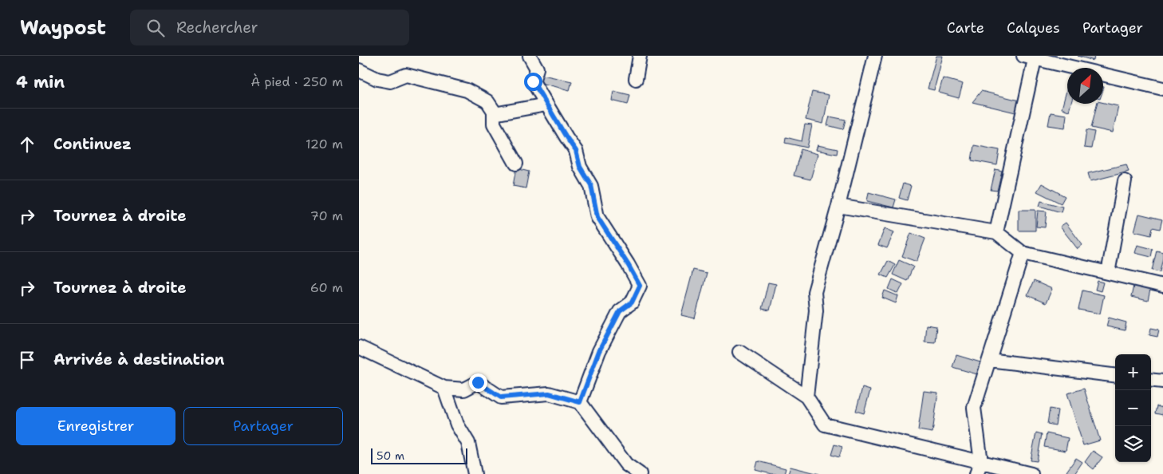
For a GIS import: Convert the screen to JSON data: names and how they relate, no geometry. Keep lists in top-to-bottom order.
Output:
{
  "scale_bar": "50 m",
  "north": "top right",
  "page": {
    "header": "Waypost",
    "search": "Rechercher",
    "nav": ["Carte", "Calques", "Partager"],
    "heading": ["4 min", "À pied · 250 m"],
    "list": [
      ["Continuez", "120 m"],
      ["Tournez à droite", "70 m"],
      ["Tournez à droite", "60 m"],
      "Arrivée à destination"
    ],
    "map_buttons": ["+", "−"],
    "buttons": ["Enregistrer", "Partager"],
    "scale": "50 m"
  }
}
